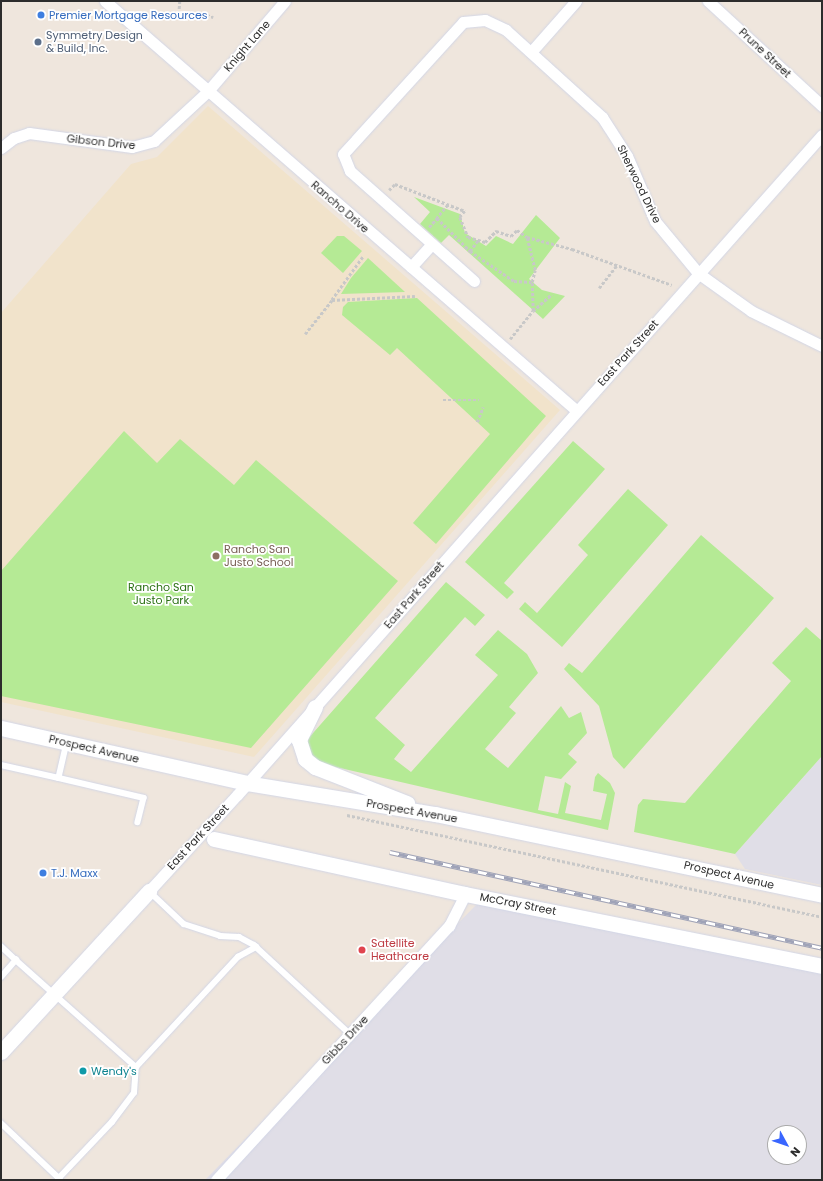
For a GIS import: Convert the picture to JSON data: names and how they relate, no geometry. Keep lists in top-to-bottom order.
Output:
{
  "streets": {
    "street": [
      "Knight Lane",
      "Prune Street",
      "Gibson Drive",
      "Sherwood Drive",
      "Rancho Drive",
      "East Park Street",
      "Prospect Avenue",
      "McCray Street",
      "Gibbs Drive"
    ]
  },
  "crossings": [
    ["Knight Lane", "Gibson Drive"],
    ["Knight Lane", "Rancho Drive"],
    ["Gibson Drive", "Rancho Drive"],
    ["Sherwood Drive", "East Park Street"],
    ["Rancho Drive", "East Park Street"],
    ["East Park Street", "Prospect Avenue"],
    ["McCray Street", "Gibbs Drive"]
  ],
  "parks": ["Rancho San Justo Park"],
  "places": [
    "Premier Mortgage Resources",
    "Symmetry Design & Build, Inc.",
    "Rancho San Justo School",
    "T.J. Maxx",
    "Satellite Heathcare",
    "Wendy's"
  ],
  "north": "bottom right"
}
